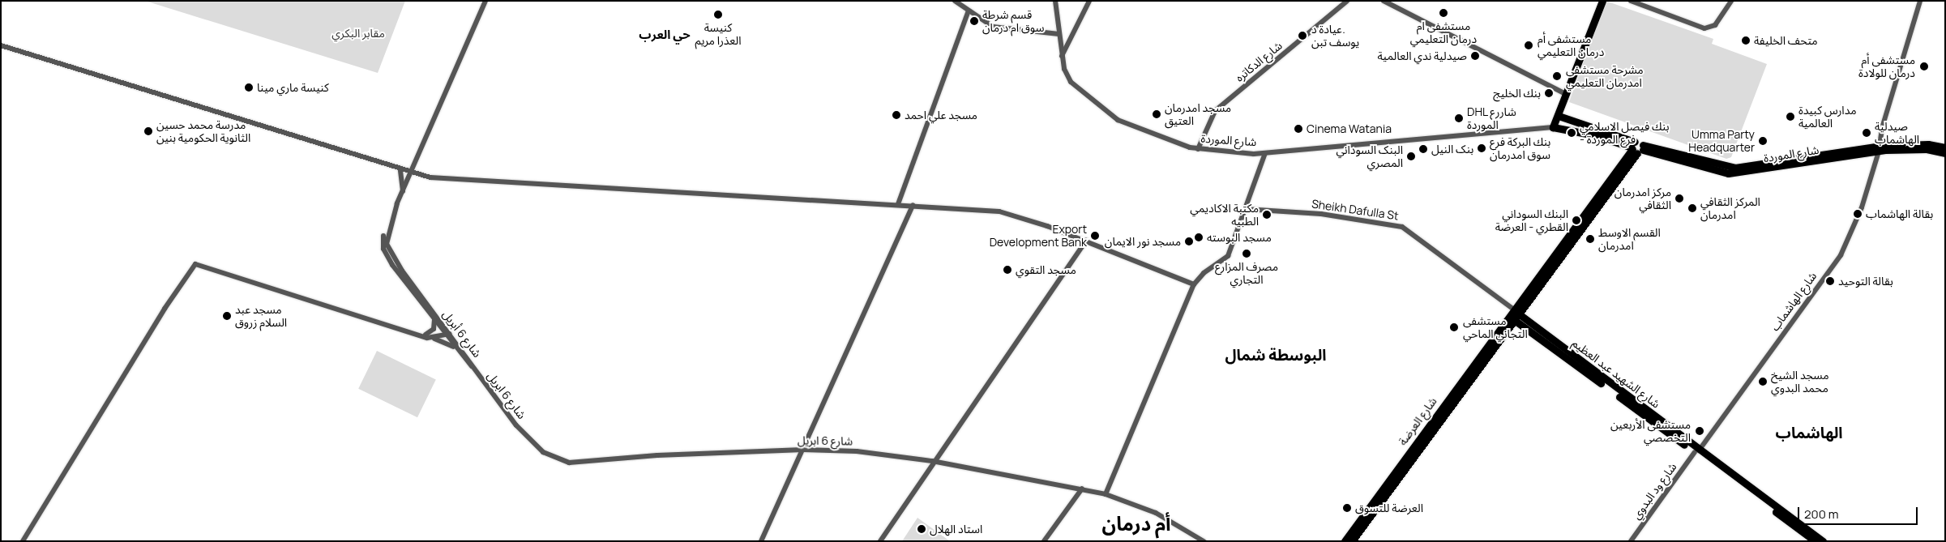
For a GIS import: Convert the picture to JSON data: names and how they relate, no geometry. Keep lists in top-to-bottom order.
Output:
{
  "streets": {
    "main road": ["شارع الموردة", "شارع الشهيد عبد العظيم", "شارع العرضة"],
    "street": [
      "شارع الدكاتره",
      "Sheikh Dafulla St",
      "شارع الهاشماب",
      "شارع 6 أبريل",
      "شارع 6 ابريل",
      "شارع ود البدوي"
    ]
  },
  "crossings": [
    ["شارع الدكاتره", "شارع الموردة"],
    ["شارع الموردة", "شارع الهاشماب"],
    ["Sheikh Dafulla St", "شارع الشهيد عبد العظيم"],
    ["شارع الهاشماب", "شارع الشهيد عبد العظيم"],
    ["شارع الهاشماب", "شارع ود البدوي"],
    ["شارع 6 أبريل", "شارع 6 ابريل"],
    ["شارع الشهيد عبد العظيم", "شارع العرضة"],
    ["شارع الشهيد عبد العظيم", "شارع ود البدوي"]
  ],
  "districts": [
    "حي العرب",
    "البوسطة شمال",
    "الهاشماب",
    "أم درمان"
  ],
  "parks": ["مقابر البكري"],
  "places": [
    "مستشفى ام درمان التعليمي",
    "كنيسة العذرا مريم",
    "قسم شرطة سوق ام درمان",
    "عيادة د. يوسف تبن",
    "متحف الخليفة",
    "مستشفى أم درمان التعليمي",
    "صيدلية ندي العالمية",
    "مستشفى أم درمان للولادة",
    "مشرحة مستشفى امدرمان التعليمي",
    "كنيسة ماري مينا",
    "بنك الخليج",
    "مسجد امدرمان العتيق",
    "مسجد علي احمد",
    "مدارس كبيدة العالمية",
    "DHL شاررع الموردة",
    "Cinema Watania",
    "مدرسة محمد حسين الثانوية الحكومية بنين",
    "بنك فيصل الاسلامي - فرع الموردة",
    "صيدلية الهاشماب",
    "Umma Party Headquarter",
    "بنك البركة فرع سوق امدرمان",
    "بنک النيل",
    "البنک السوداني المصري",
    "مركز امدرمان الثقافي",
    "المركز الثقافي امدرمان",
    "بقالة الهاشماب",
    "مكتبة الاكاديمي الطبيه",
    "البنك السوداني القطري - العرضة",
    "Export Development Bank",
    "مسجد البوسته",
    "القسم الاوسط امدرمان",
    "مسجد نور الايمان",
    "مصرف المزارع التجاري",
    "مسجد التقوي",
    "بقالة التوحيد",
    "مسجد عبد السلام زروق",
    "مستشفى التجاني الماحي",
    "مسجد الشيخ محمد البدوي",
    "مستشفى الأربعين التخصصي",
    "العرضة للتسوق",
    "استاد الهلال"
  ],
  "scale_bar": "200 m"
}
